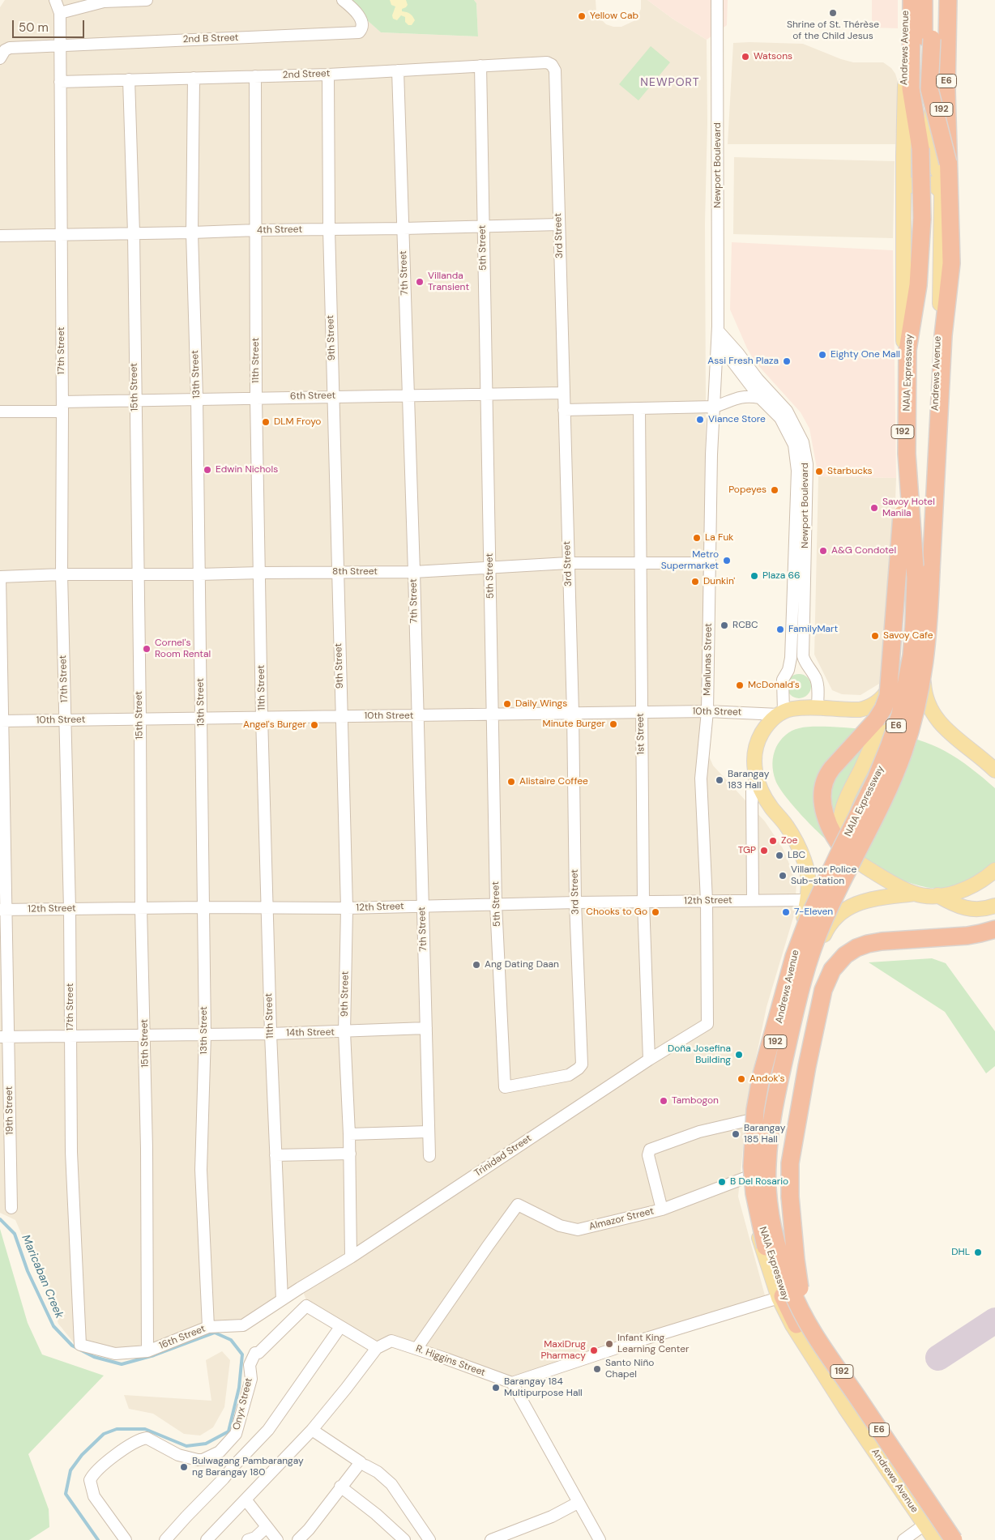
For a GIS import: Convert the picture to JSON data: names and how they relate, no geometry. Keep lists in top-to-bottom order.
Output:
{
  "streets": {
    "highway": ["E6", "NAIA Expressway"],
    "main road": ["Andrews Avenue", "192"],
    "street": [
      "2nd B Street",
      "2nd Street",
      "Newport Boulevard",
      "4th Street",
      "3rd Street",
      "5th Street",
      "7th Street",
      "9th Street",
      "17th Street",
      "11th Street",
      "13th Street",
      "15th Street",
      "6th Street",
      "8th Street",
      "Manlunas Street",
      "10th Street",
      "1st Street",
      "12th Street",
      "14th Street",
      "19th Street",
      "Trinidad Street",
      "Almazor Street",
      "16th Street",
      "R. Higgins Street",
      "Onyx Street"
    ]
  },
  "crossings": [
    ["2nd B Street", "17th Street"],
    ["Andrews Avenue", "192"],
    ["Andrews Avenue", "Newport Boulevard"],
    ["Andrews Avenue", "NAIA Expressway"],
    ["Andrews Avenue", "12th Street"],
    ["Andrews Avenue", "Almazor Street"],
    ["2nd Street", "3rd Street"],
    ["2nd Street", "5th Street"],
    ["2nd Street", "7th Street"],
    ["2nd Street", "9th Street"],
    ["2nd Street", "17th Street"],
    ["2nd Street", "11th Street"],
    ["2nd Street", "13th Street"],
    ["2nd Street", "15th Street"],
    ["192", "Newport Boulevard"],
    ["192", "10th Street"],
    ["Newport Boulevard", "Manlunas Street"],
    ["Newport Boulevard", "10th Street"],
    ["4th Street", "3rd Street"],
    ["4th Street", "5th Street"],
    ["4th Street", "7th Street"],
    ["4th Street", "9th Street"],
    ["4th Street", "17th Street"],
    ["4th Street", "11th Street"],
    ["4th Street", "13th Street"],
    ["4th Street", "15th Street"],
    ["3rd Street", "5th Street"],
    ["3rd Street", "6th Street"],
    ["3rd Street", "8th Street"],
    ["3rd Street", "10th Street"],
    ["3rd Street", "12th Street"],
    ["5th Street", "6th Street"],
    ["5th Street", "8th Street"],
    ["5th Street", "10th Street"],
    ["5th Street", "12th Street"],
    ["7th Street", "6th Street"],
    ["7th Street", "8th Street"],
    ["7th Street", "10th Street"],
    ["7th Street", "12th Street"],
    ["7th Street", "14th Street"],
    ["9th Street", "6th Street"],
    ["9th Street", "8th Street"],
    ["9th Street", "10th Street"],
    ["9th Street", "12th Street"],
    ["9th Street", "14th Street"],
    ["9th Street", "Trinidad Street"],
    ["17th Street", "6th Street"],
    ["17th Street", "8th Street"],
    ["17th Street", "10th Street"],
    ["17th Street", "12th Street"],
    ["17th Street", "14th Street"],
    ["17th Street", "16th Street"],
    ["11th Street", "6th Street"],
    ["11th Street", "8th Street"],
    ["11th Street", "10th Street"],
    ["11th Street", "12th Street"],
    ["11th Street", "14th Street"],
    ["11th Street", "16th Street"],
    ["13th Street", "6th Street"],
    ["13th Street", "8th Street"],
    ["13th Street", "10th Street"],
    ["13th Street", "12th Street"],
    ["13th Street", "14th Street"],
    ["13th Street", "16th Street"],
    ["15th Street", "6th Street"],
    ["15th Street", "8th Street"],
    ["15th Street", "10th Street"],
    ["15th Street", "12th Street"],
    ["15th Street", "14th Street"],
    ["15th Street", "16th Street"],
    ["8th Street", "Manlunas Street"],
    ["8th Street", "1st Street"],
    ["8th Street", "19th Street"],
    ["Manlunas Street", "10th Street"],
    ["Manlunas Street", "12th Street"],
    ["Manlunas Street", "Trinidad Street"],
    ["10th Street", "1st Street"],
    ["10th Street", "19th Street"],
    ["1st Street", "12th Street"],
    ["1st Street", "Trinidad Street"],
    ["12th Street", "19th Street"],
    ["14th Street", "19th Street"],
    ["Trinidad Street", "16th Street"],
    ["Almazor Street", "R. Higgins Street"],
    ["R. Higgins Street", "Onyx Street"]
  ],
  "districts": ["NEWPORT"],
  "water": ["Maricaban Creek"],
  "places": [
    "Shrine of St. Thérèse of the Child Jesus",
    "Yellow Cab",
    "Watsons",
    "Villanda Transient",
    "Eighty One Mall",
    "Assi Fresh Plaza",
    "Viance Store",
    "DLM Froyo",
    "Edwin Nichols",
    "Starbucks",
    "Popeyes",
    "Savoy Hotel Manila",
    "La Fuk",
    "A&G Condotel",
    "Metro Supermarket",
    "Plaza 66",
    "Dunkin'",
    "RCBC",
    "FamilyMart",
    "Savoy Cafe",
    "Cornel's Room Rental",
    "McDonald's",
    "Daily Wings",
    "Minute Burger",
    "Angel's Burger",
    "Barangay 183 Hall",
    "Alistaire Coffee",
    "Zoe",
    "TGP",
    "LBC",
    "Villamor Police Sub-station",
    "Chooks to Go",
    "7-Eleven",
    "Ang Dating Daan",
    "Doña Josefina Building",
    "Andok's",
    "Tambogon",
    "Barangay 185 Hall",
    "B Del Rosario",
    "DHL",
    "Infant King Learning Center",
    "MaxiDrug Pharmacy",
    "Santo Niño Chapel",
    "Barangay 184 Multipurpose Hall",
    "Bulwagang Pambarangay ng Barangay 180"
  ],
  "scale_bar": "50 m"
}
